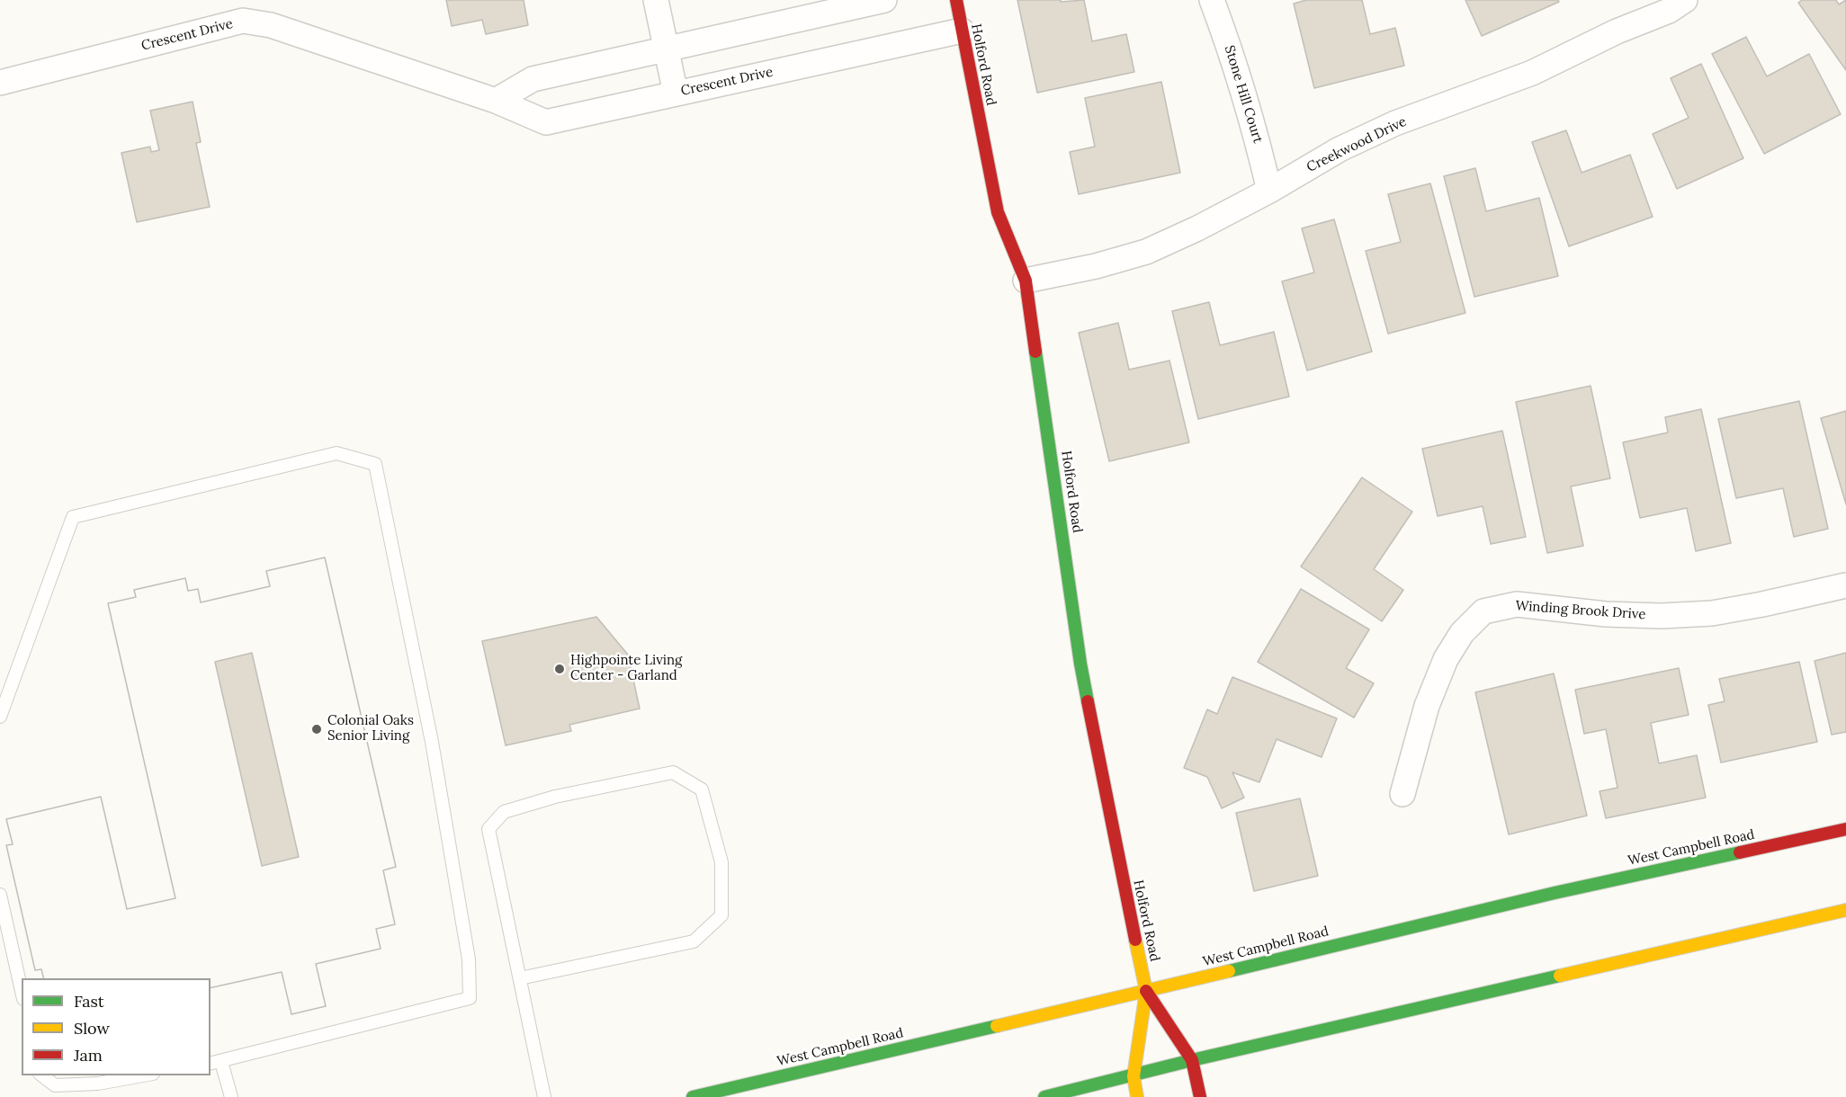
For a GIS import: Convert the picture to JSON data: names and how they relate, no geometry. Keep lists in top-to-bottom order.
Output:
{
  "streets": {
    "main road": ["Holford Road", "West Campbell Road"],
    "street": [
      "Crescent Drive",
      "Stone Hill Court",
      "Creekwood Drive",
      "Winding Brook Drive"
    ]
  },
  "crossings": [
    ["Crescent Drive", "Holford Road"],
    ["Holford Road", "Creekwood Drive"],
    ["Holford Road", "West Campbell Road"],
    ["Stone Hill Court", "Creekwood Drive"]
  ],
  "places": ["Highpointe Living Center - Garland", "Colonial Oaks Senior Living"],
  "legend": ["Fast", "Slow", "Jam"]
}
